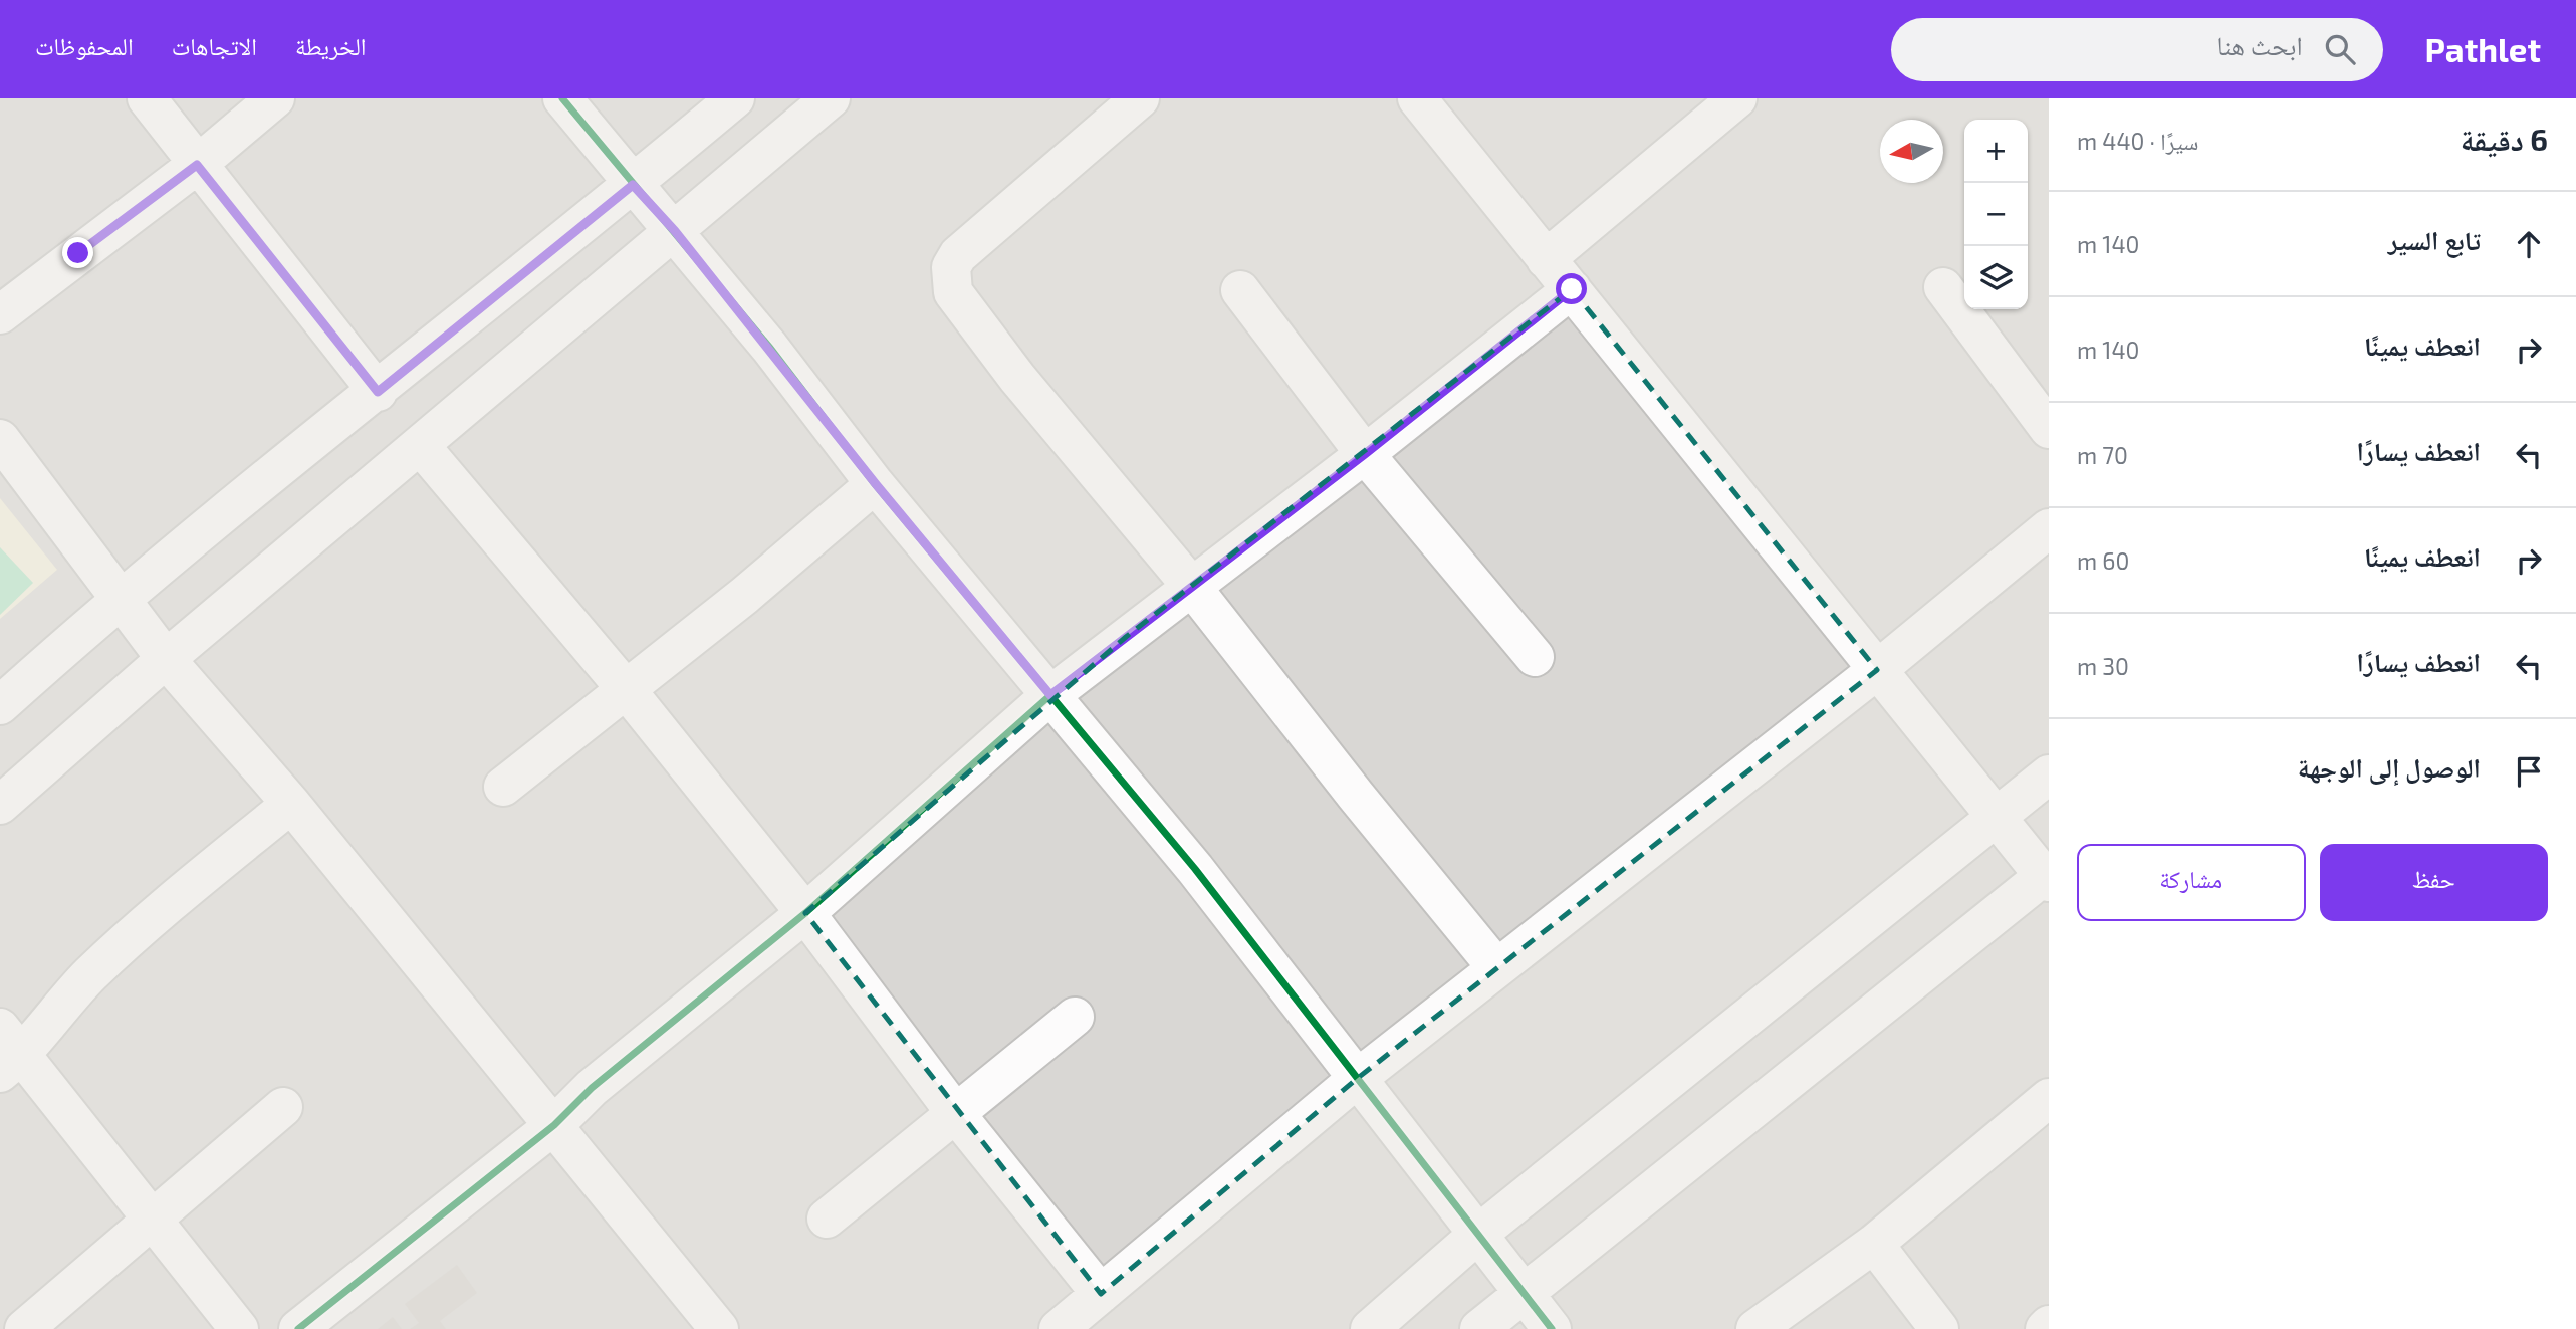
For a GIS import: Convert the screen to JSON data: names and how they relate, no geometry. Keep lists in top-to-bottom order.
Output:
{
  "north": "left",
  "page": {
    "header": "Pathlet",
    "search": "ابحث هنا",
    "nav": ["الخريطة", "الاتجاهات", "المحفوظات"],
    "heading": ["6 دقيقة", "سيرًا · 440 m"],
    "map_buttons": ["+", "−"],
    "list": [
      ["تابع السير", "140 m"],
      ["انعطف يمينًا", "140 m"],
      ["انعطف يسارًا", "70 m"],
      ["انعطف يمينًا", "60 m"],
      ["انعطف يسارًا", "30 m"],
      "الوصول إلى الوجهة"
    ],
    "buttons": ["حفظ", "مشاركة"]
  }
}
